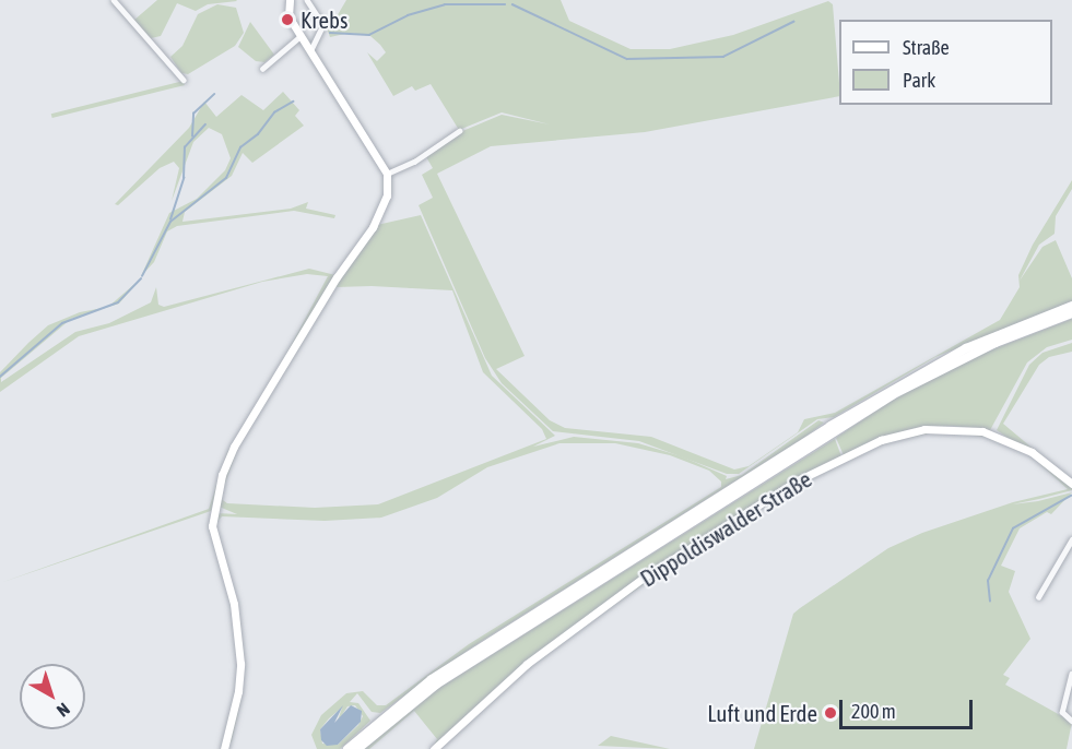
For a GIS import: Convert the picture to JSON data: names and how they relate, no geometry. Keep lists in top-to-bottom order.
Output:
{
  "streets": {
    "street": ["Dippoldiswalder Straße"]
  },
  "places": ["Krebs", "Luft und Erde"],
  "legend": ["Straße", "Park"],
  "scale_bar": "200 m",
  "north": "bottom right"
}
